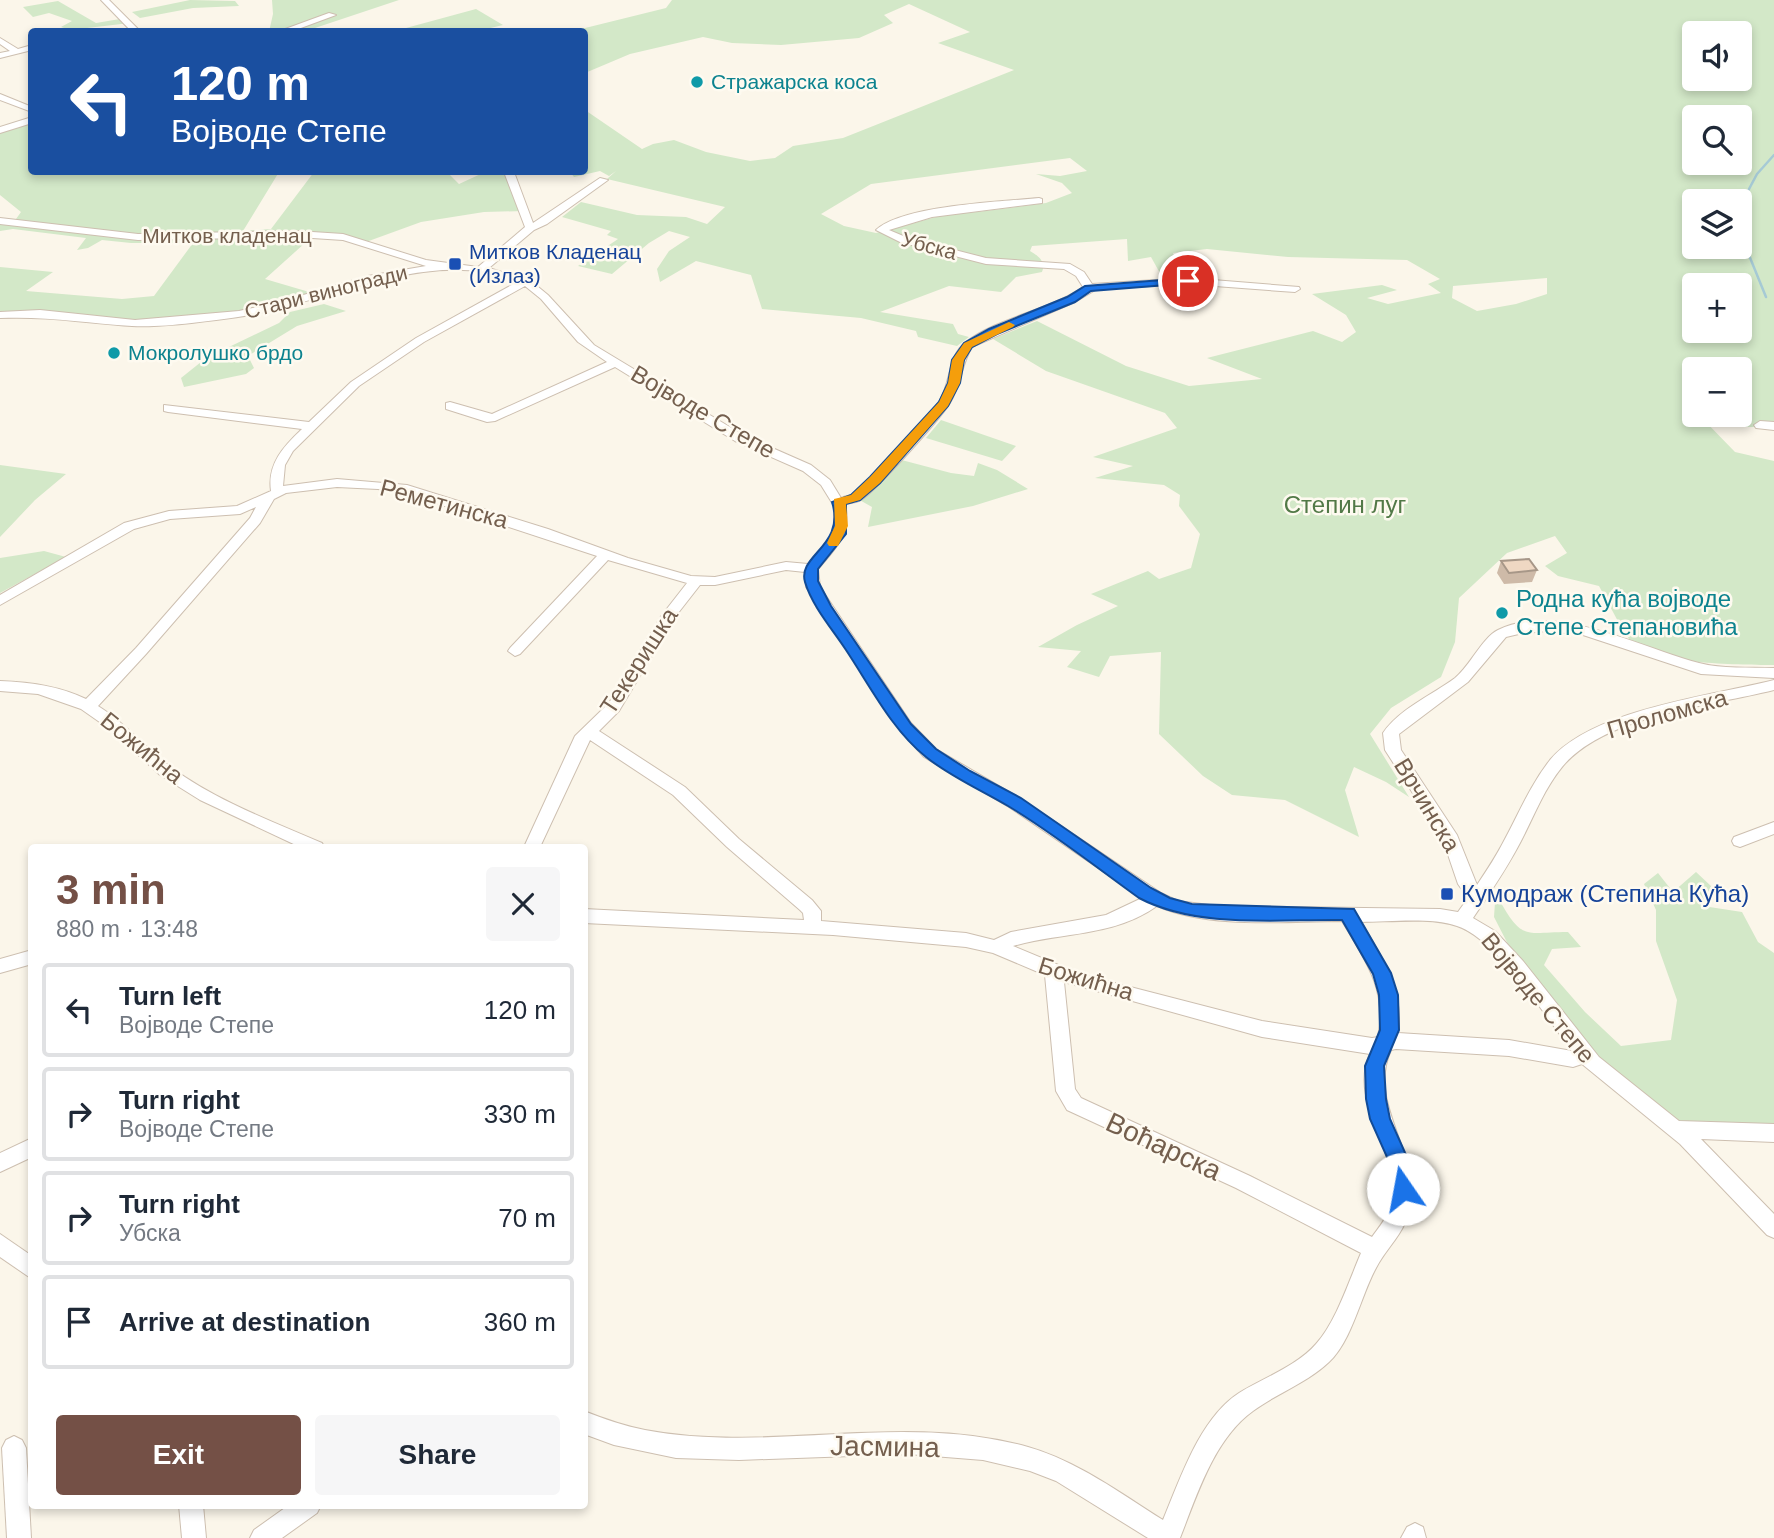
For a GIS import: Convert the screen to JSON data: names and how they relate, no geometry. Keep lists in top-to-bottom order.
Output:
{
  "streets": {
    "street": [
      "Митков кладенац",
      "Убска",
      "Стари виногради",
      "Војводе Степе",
      "Реметинска",
      "Текеришка",
      "Проломска",
      "Божићна",
      "Врчинска",
      "Воћарска",
      "Јасмина"
    ]
  },
  "crossings": [
    ["Митков кладенац", "Стари виногради"],
    ["Стари виногради", "Војводе Степе"],
    ["Војводе Степе", "Божићна"],
    ["Реметинска", "Текеришка"],
    ["Проломска", "Врчинска"],
    ["Божићна", "Воћарска"]
  ],
  "parks": ["Степин луг"],
  "places": {
    "other": ["Стражарска коса", "Мокролушко брдо", "Родна кућа војводе Степе Степановића"],
    "transit": ["Митков Кладенац (Излаз)", "Кумодраж (Степина Кућа)"]
  },
  "page": {
    "map_buttons": ["+", "−"],
    "turn": ["120 m", "Војводе Степе"],
    "heading": ["3 min", "880 m · 13:48"],
    "list": [
      {
        "name": "Turn left",
        "note": "Војводе Степе",
        "value": "120 m"
      },
      {
        "name": "Turn right",
        "note": "Војводе Степе",
        "value": "330 m"
      },
      {
        "name": "Turn right",
        "note": "Убска",
        "value": "70 m"
      },
      {
        "name": "Arrive at destination",
        "value": "360 m"
      }
    ],
    "buttons": ["Exit", "Share"]
  }
}
